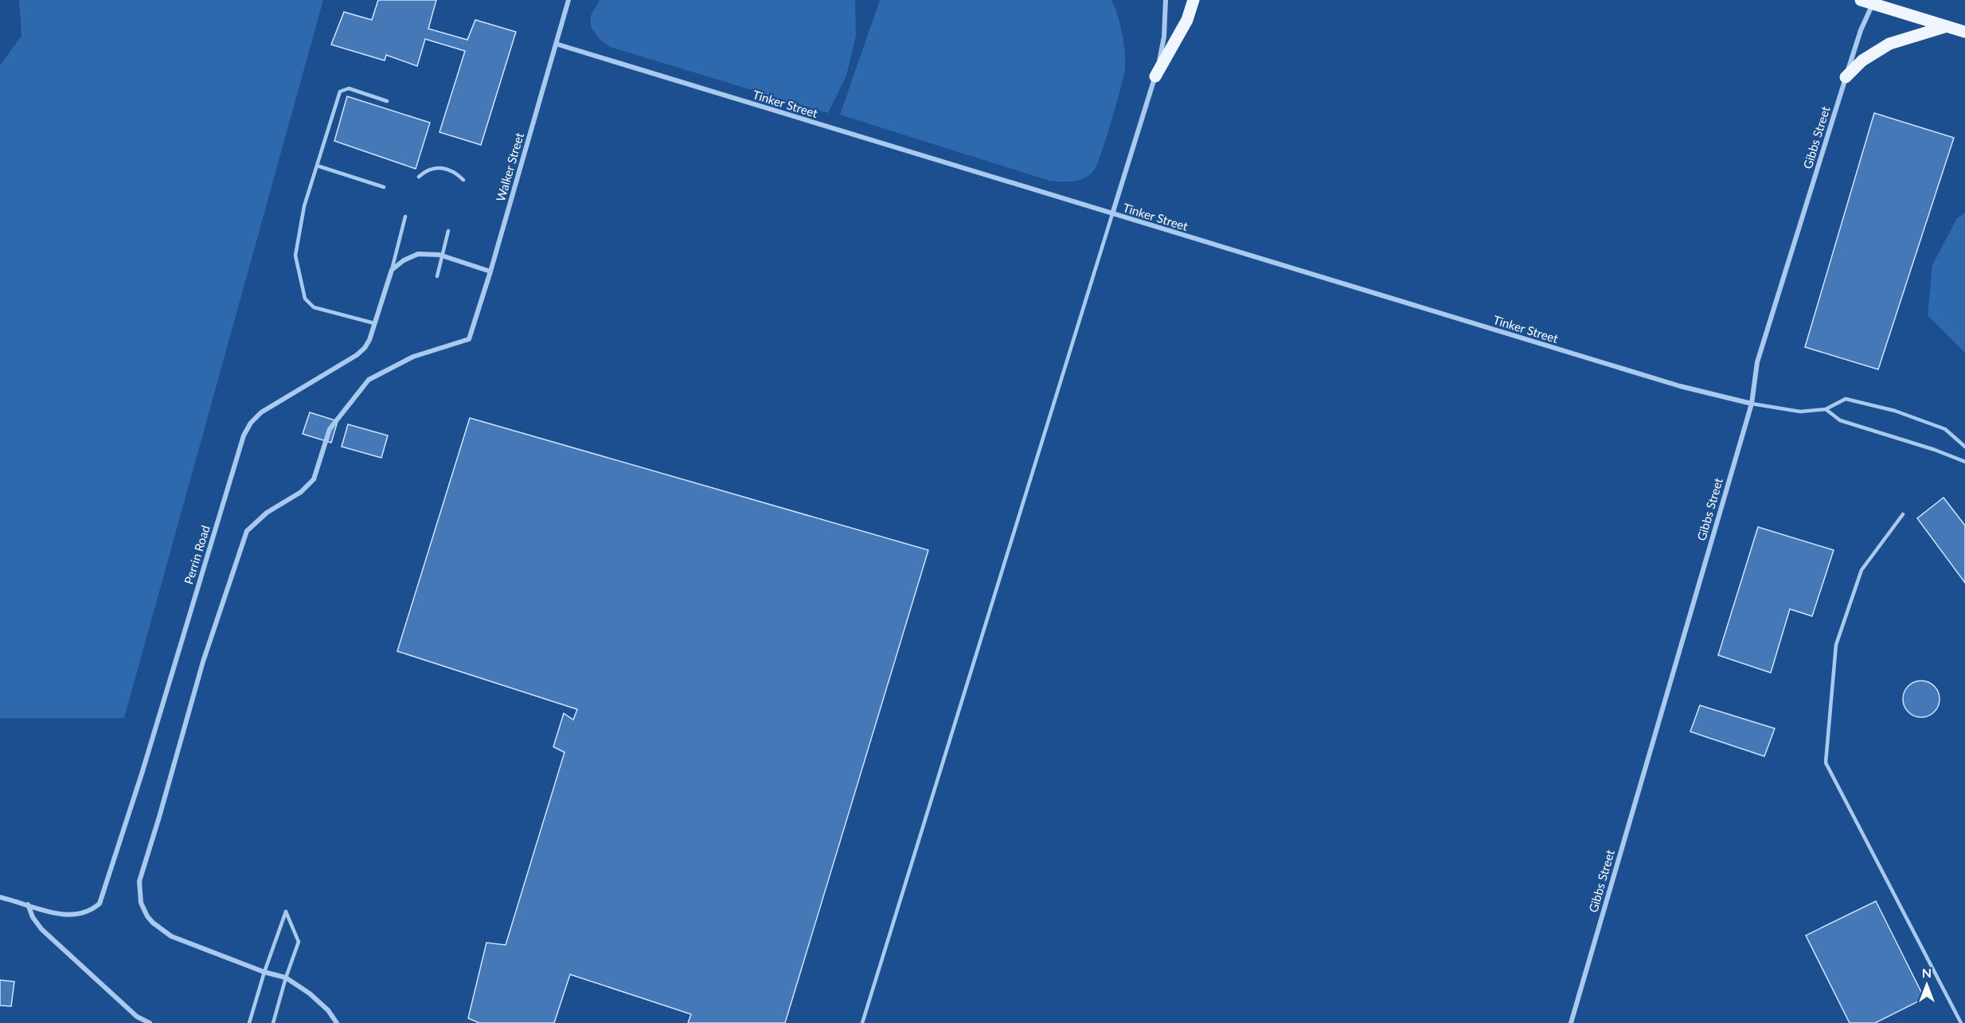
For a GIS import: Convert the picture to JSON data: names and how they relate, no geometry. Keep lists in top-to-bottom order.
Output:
{
  "streets": {
    "street": [
      "Tinker Street",
      "Gibbs Street",
      "Walker Street",
      "Perrin Road"
    ]
  },
  "crossings": [
    ["Tinker Street", "Gibbs Street"],
    ["Tinker Street", "Walker Street"]
  ],
  "north": "top"
}
